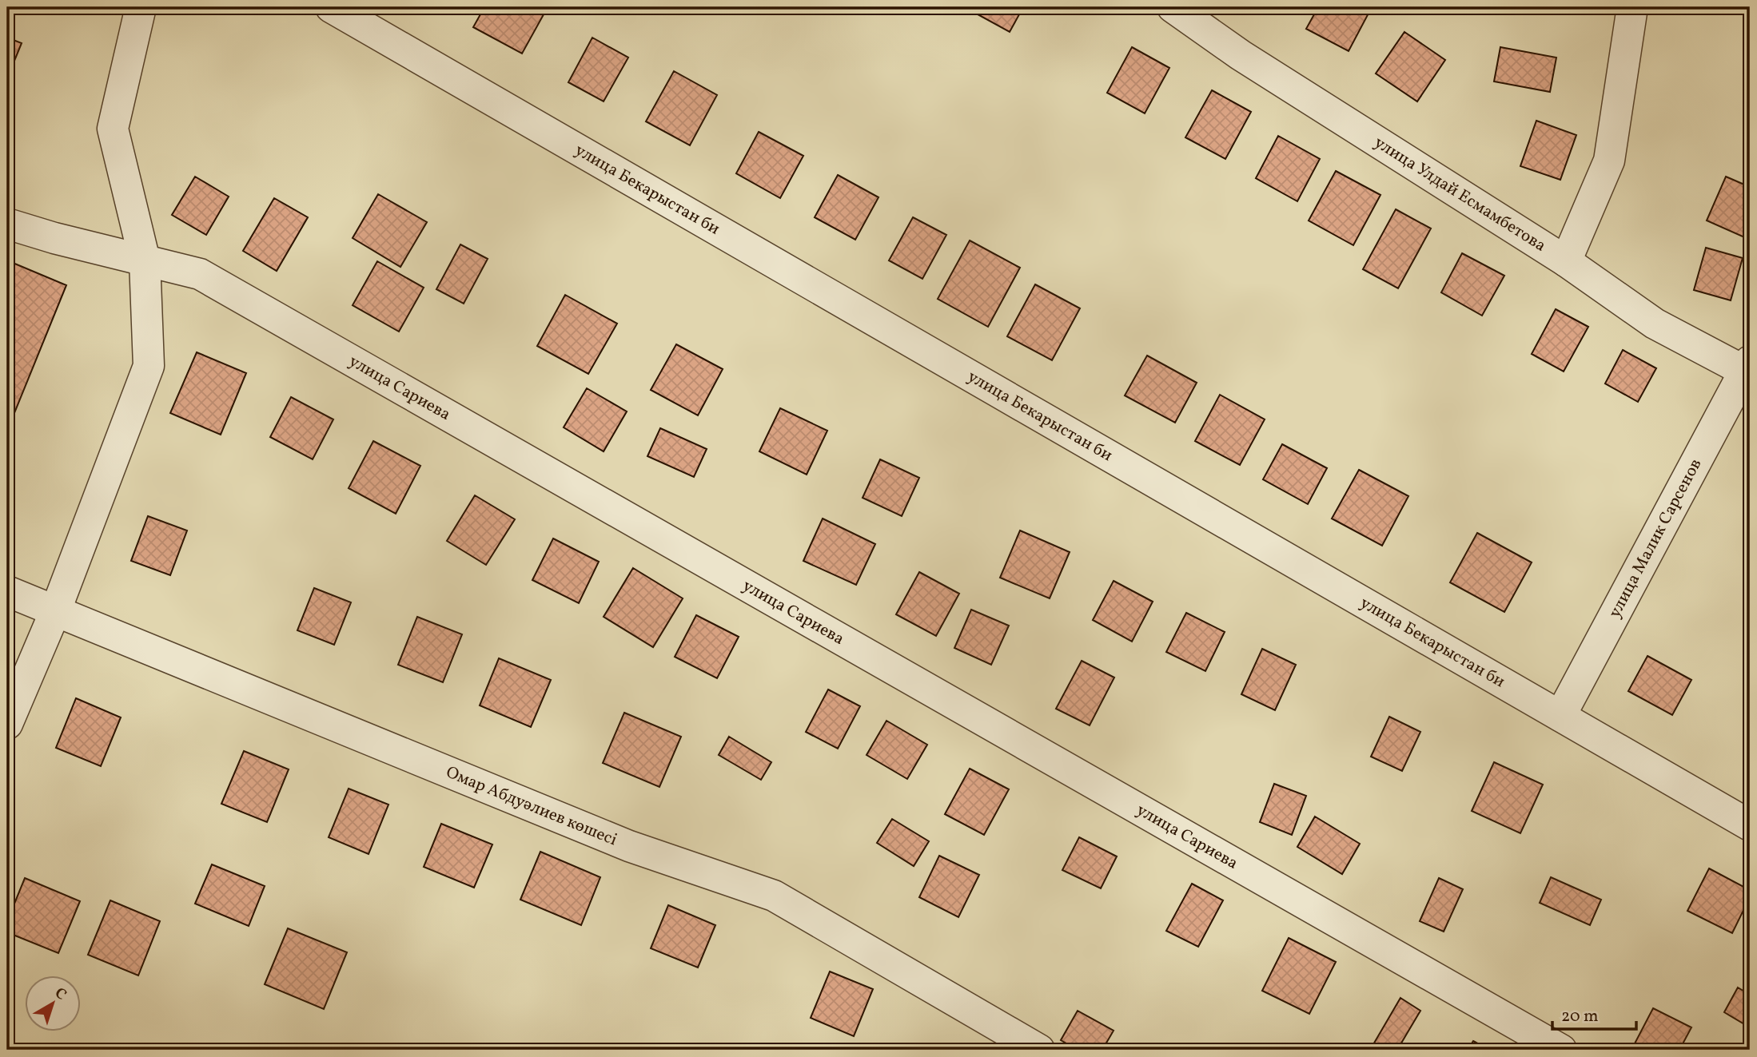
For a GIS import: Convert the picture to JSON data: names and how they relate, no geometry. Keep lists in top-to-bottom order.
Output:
{
  "streets": {
    "street": [
      "улица Бекарыстан би",
      "улица Улдай Есмамбетова",
      "улица Сариева",
      "улица Малик Сарсенов",
      "Омар Абдуәлиев көшесі"
    ]
  },
  "crossings": [
    ["улица Бекарыстан би", "улица Малик Сарсенов"],
    ["улица Улдай Есмамбетова", "улица Малик Сарсенов"]
  ],
  "scale_bar": "20 m",
  "north": "top right"
}
